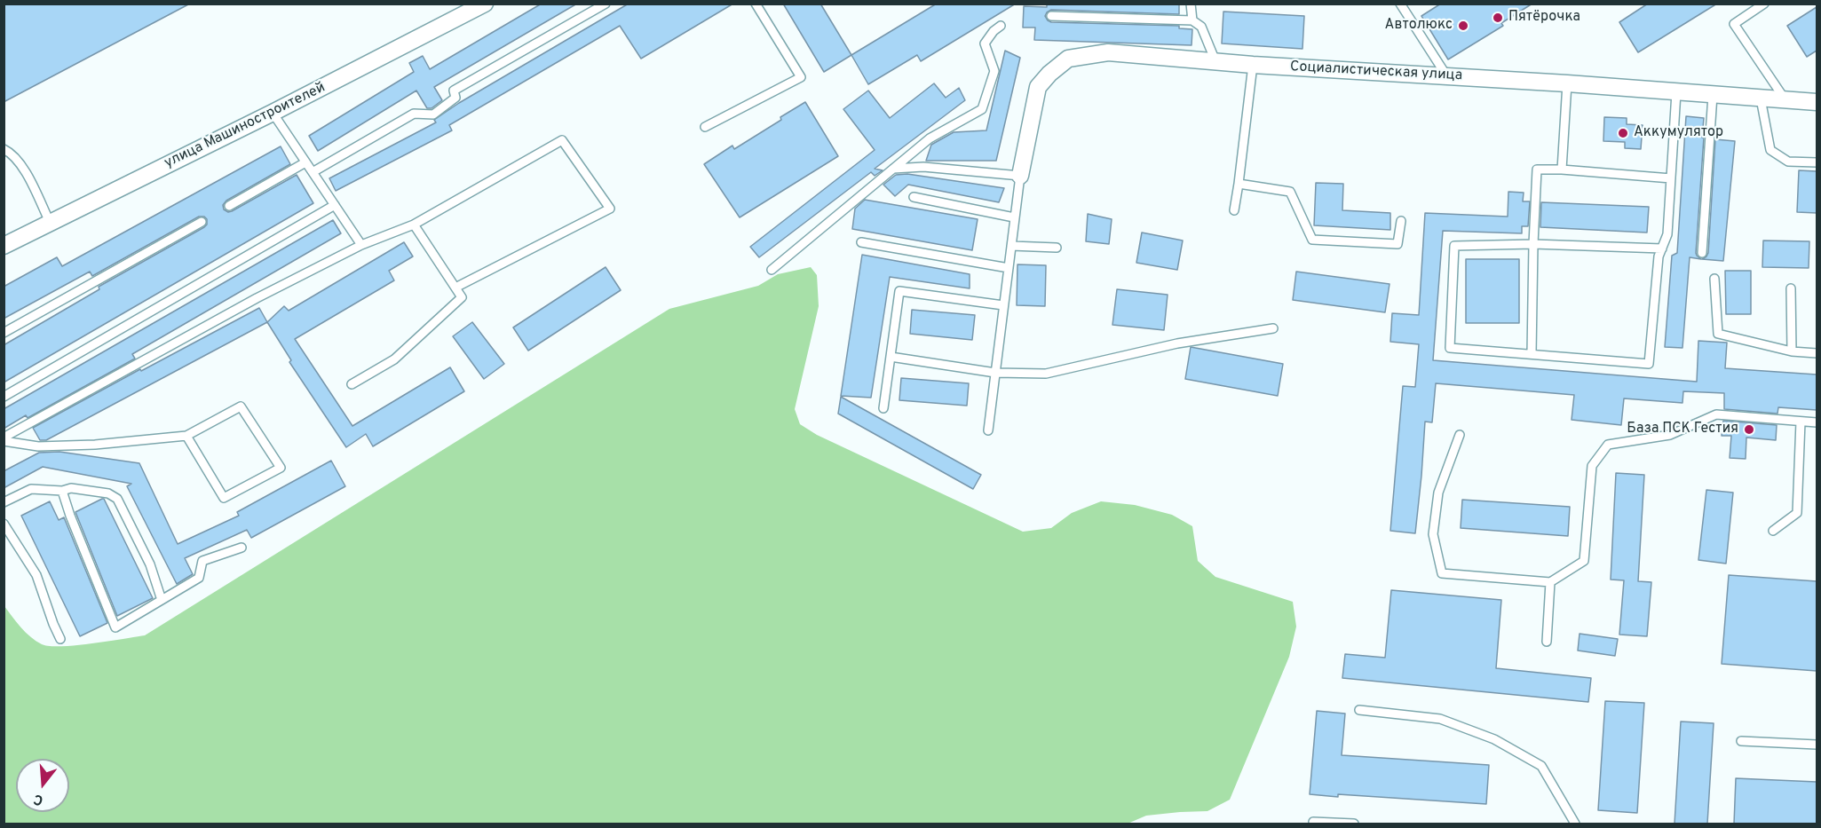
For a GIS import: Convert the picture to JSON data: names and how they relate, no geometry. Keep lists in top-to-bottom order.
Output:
{
  "streets": {
    "street": ["Социалистическая улица", "улица Машиностроителей"]
  },
  "places": [
    "Пятёрочка",
    "Автолюкс",
    "Аккумулятор",
    "База ПСК Гестия"
  ],
  "north": "bottom"
}
